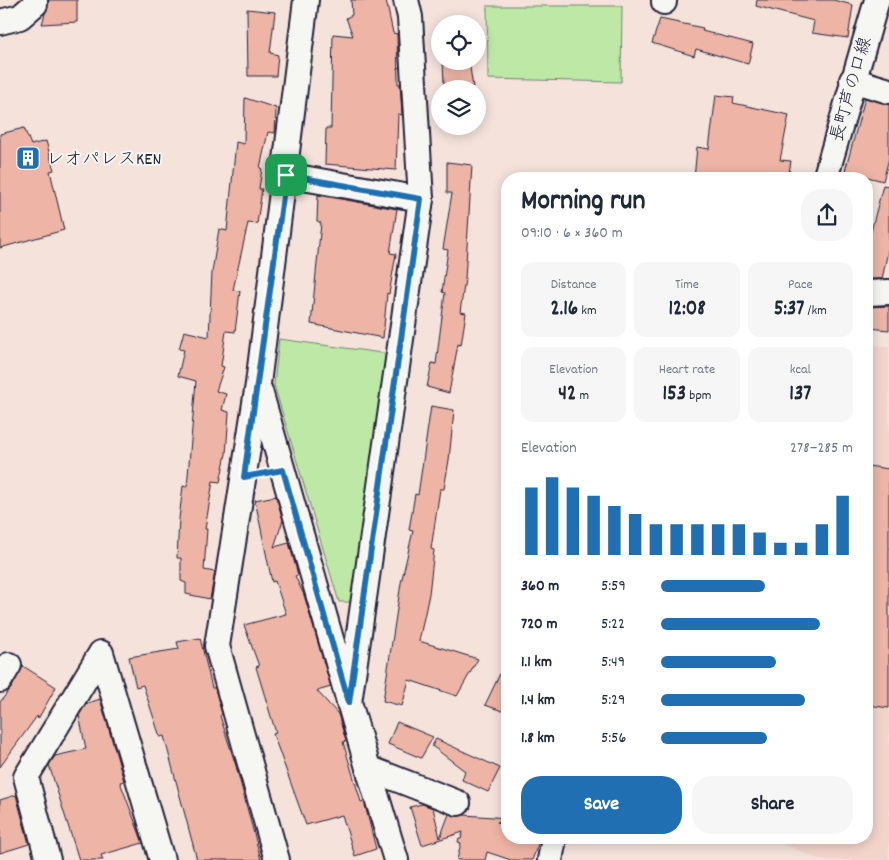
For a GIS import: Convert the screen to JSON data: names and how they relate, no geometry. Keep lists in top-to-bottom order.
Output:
{
  "streets": {
    "street": ["長町芦の口線"]
  },
  "places": {
    "building": ["レオパレスKEN"]
  },
  "page": {
    "heading": ["Morning run", "09:10 · 6 × 360 m"],
    "stats": [
      ["Distance", "2.16 km"],
      ["Time", "12:08"],
      ["Pace", "5:37 /km"],
      ["Elevation", "42 m"],
      ["Heart rate", "153 bpm"],
      ["kcal", "137"]
    ],
    "chart": ["Elevation", "278–285 m"],
    "list": [
      {
        "name": "360 m",
        "note": "5:59"
      },
      {
        "name": "720 m",
        "note": "5:22"
      },
      {
        "name": "1.1 km",
        "note": "5:49"
      },
      {
        "name": "1.4 km",
        "note": "5:29"
      },
      {
        "name": "1.8 km",
        "note": "5:56"
      }
    ],
    "buttons": ["Save", "Share"]
  }
}
